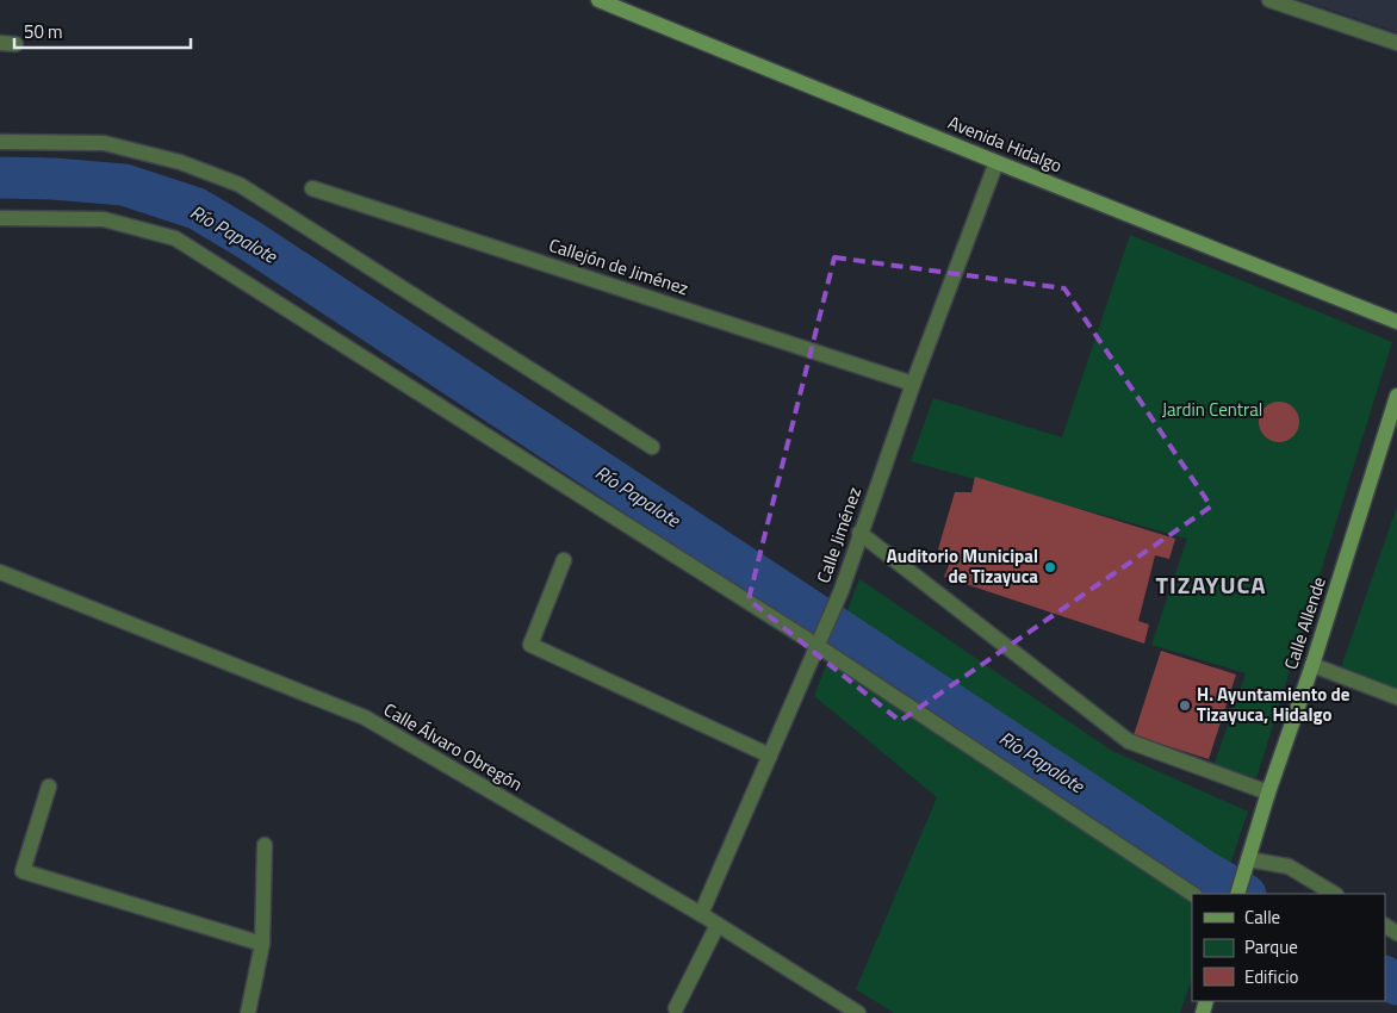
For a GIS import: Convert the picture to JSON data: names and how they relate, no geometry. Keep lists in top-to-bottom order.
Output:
{
  "streets": {
    "street": [
      "Avenida Hidalgo",
      "Callejón de Jiménez",
      "Calle Jiménez",
      "Calle Allende",
      "Calle Álvaro Obregón"
    ]
  },
  "crossings": [
    ["Avenida Hidalgo", "Calle Jiménez"],
    ["Callejón de Jiménez", "Calle Jiménez"],
    ["Calle Jiménez", "Calle Álvaro Obregón"]
  ],
  "districts": ["TIZAYUCA"],
  "water": ["Río Papalote"],
  "parks": ["Jardin Central"],
  "places": ["Auditorio Municipal de Tizayuca", "H. Ayuntamiento de Tizayuca, Hidalgo"],
  "legend": ["Calle", "Parque", "Edificio"],
  "scale_bar": "50 m"
}
